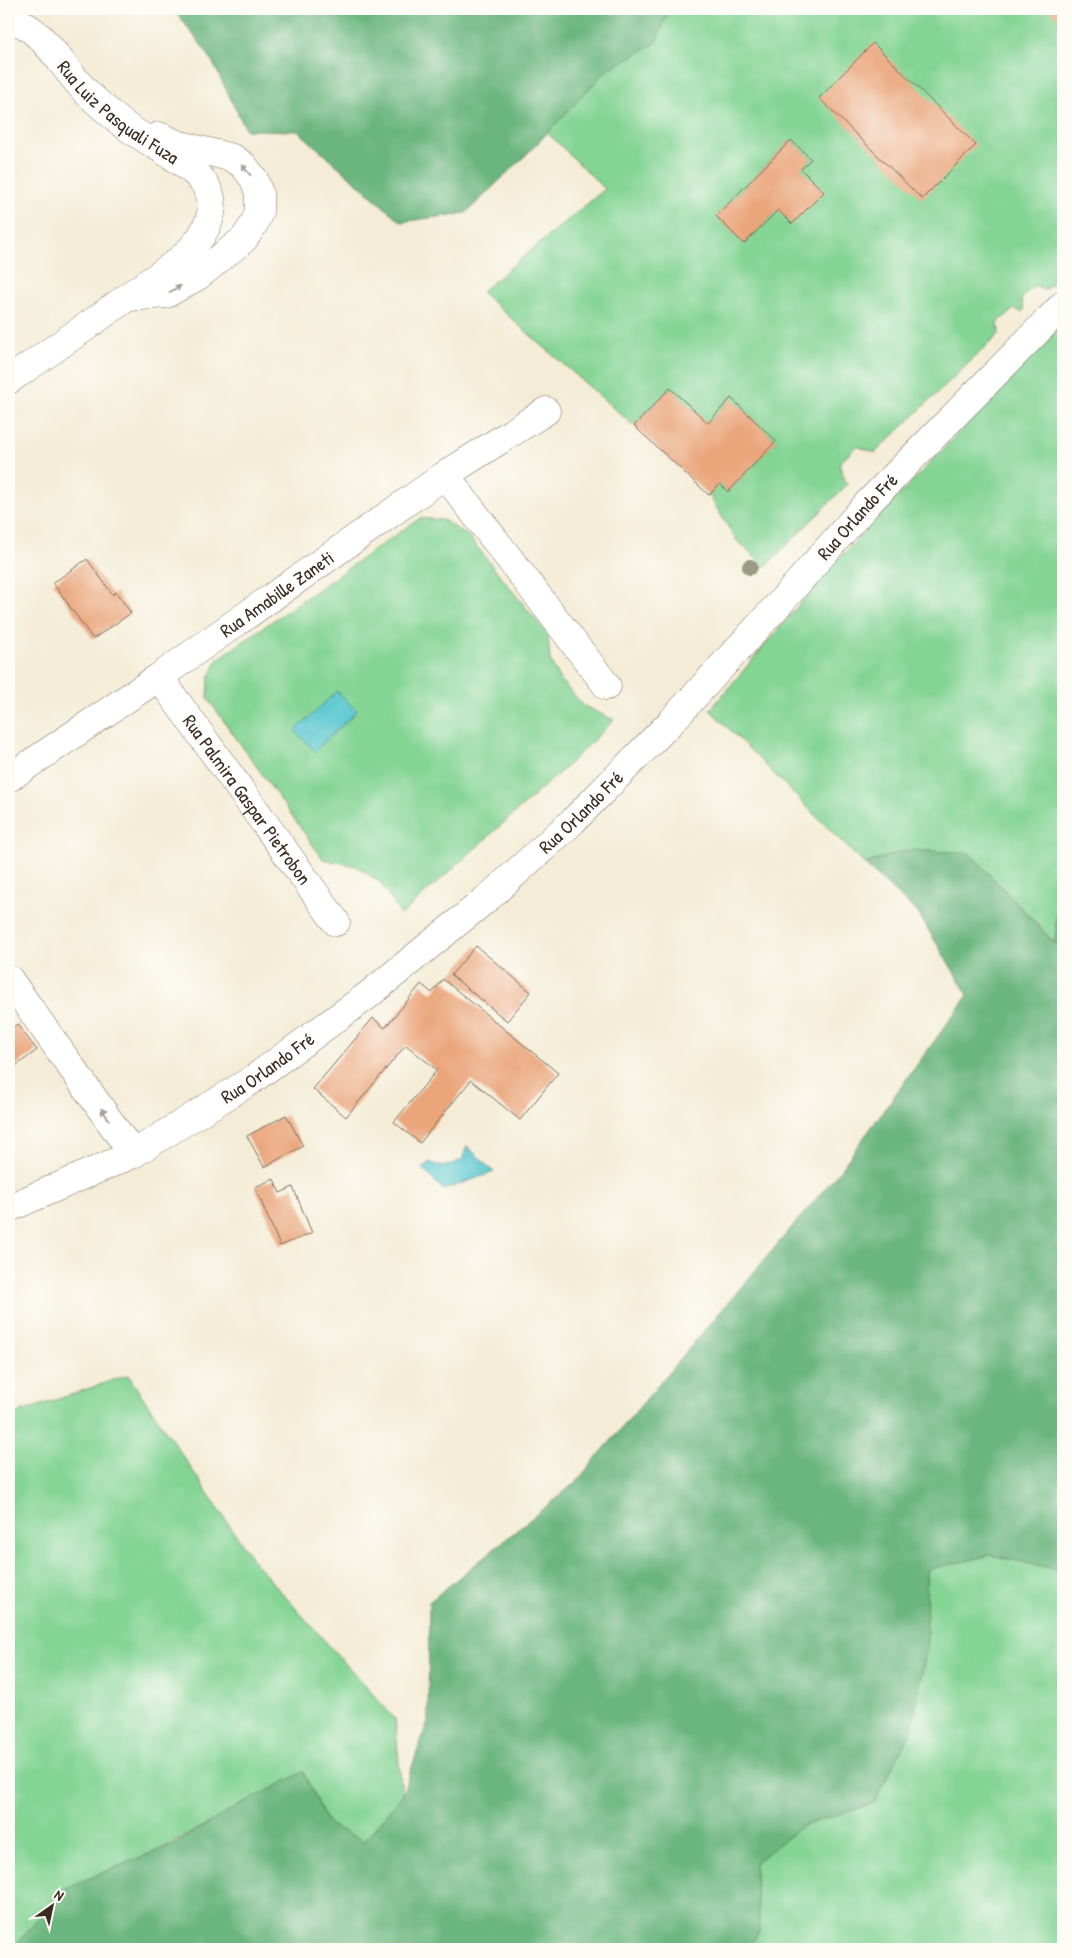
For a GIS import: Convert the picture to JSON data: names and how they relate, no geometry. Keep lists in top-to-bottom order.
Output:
{
  "streets": {
    "street": [
      "Rua Luiz Pasquali Fuza",
      "Rua Orlando Fré",
      "Rua Amabille Zaneti",
      "Rua Palmira Gaspar Pietrobon"
    ]
  },
  "crossings": [
    ["Rua Amabille Zaneti", "Rua Palmira Gaspar Pietrobon"]
  ],
  "north": "top right"
}
